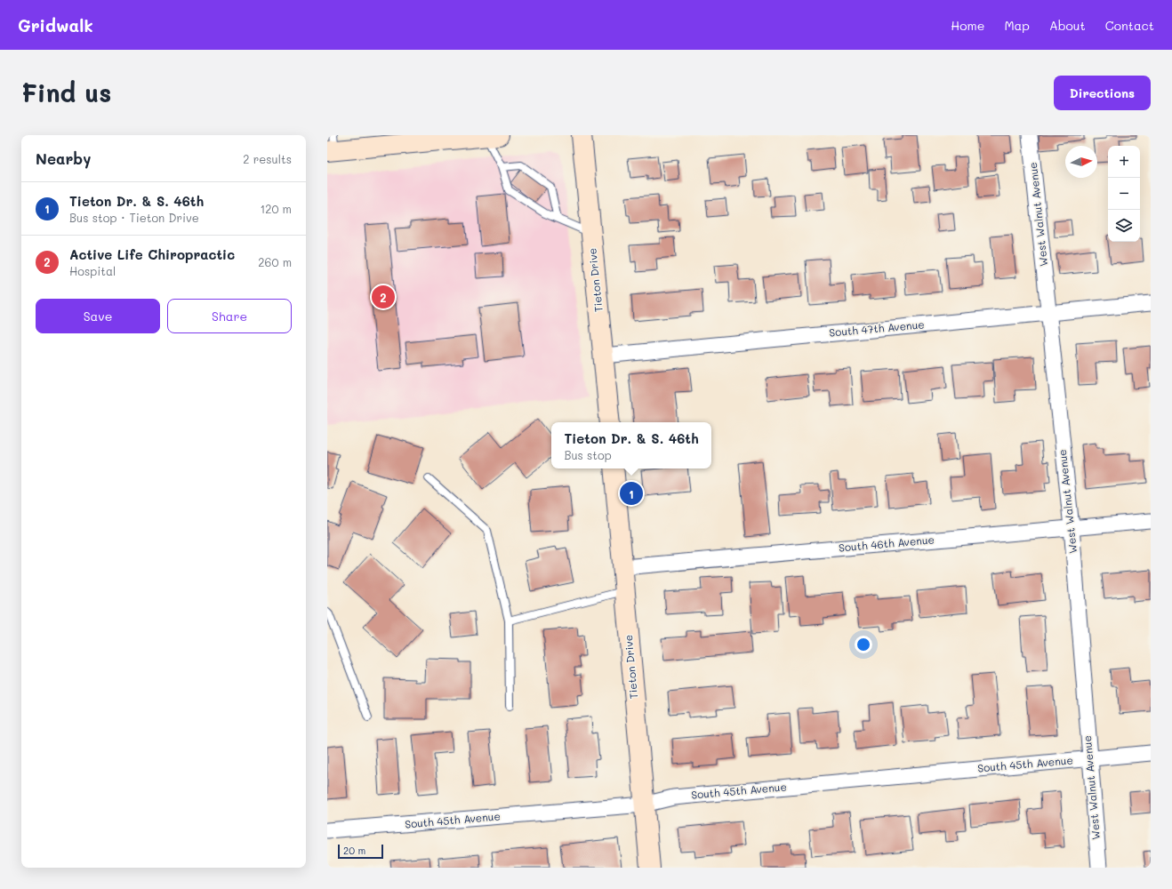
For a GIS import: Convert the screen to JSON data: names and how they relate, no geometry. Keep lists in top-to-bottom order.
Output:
{
  "streets": {
    "main road": ["Tieton Drive"],
    "street": [
      "West Walnut Avenue",
      "South 47th Avenue",
      "South 46th Avenue",
      "South 45th Avenue"
    ]
  },
  "crossings": [
    ["West Walnut Avenue", "South 47th Avenue"],
    ["West Walnut Avenue", "South 46th Avenue"],
    ["West Walnut Avenue", "South 45th Avenue"],
    ["Tieton Drive", "South 47th Avenue"],
    ["Tieton Drive", "South 46th Avenue"],
    ["Tieton Drive", "South 45th Avenue"]
  ],
  "scale_bar": "20 m",
  "north": "right",
  "page": {
    "header": "Gridwalk",
    "nav": [
      "Home",
      "Map",
      "About",
      "Contact"
    ],
    "buttons": [
      "Directions",
      ["Save", "Share"]
    ],
    "title": "Find us",
    "heading": ["Nearby", "2 results"],
    "map_buttons": ["+", "−"],
    "list": [
      {
        "mark": "1",
        "name": "Tieton Dr. & S. 46th",
        "note": "Bus stop · Tieton Drive",
        "value": "120 m"
      },
      {
        "mark": "2",
        "name": "Active Life Chiropractic",
        "note": "Hospital",
        "value": "260 m"
      }
    ],
    "pins": ["2", "1"],
    "popup": ["Tieton Dr. & S. 46th", "Bus stop"],
    "scale": "20 m"
  }
}
